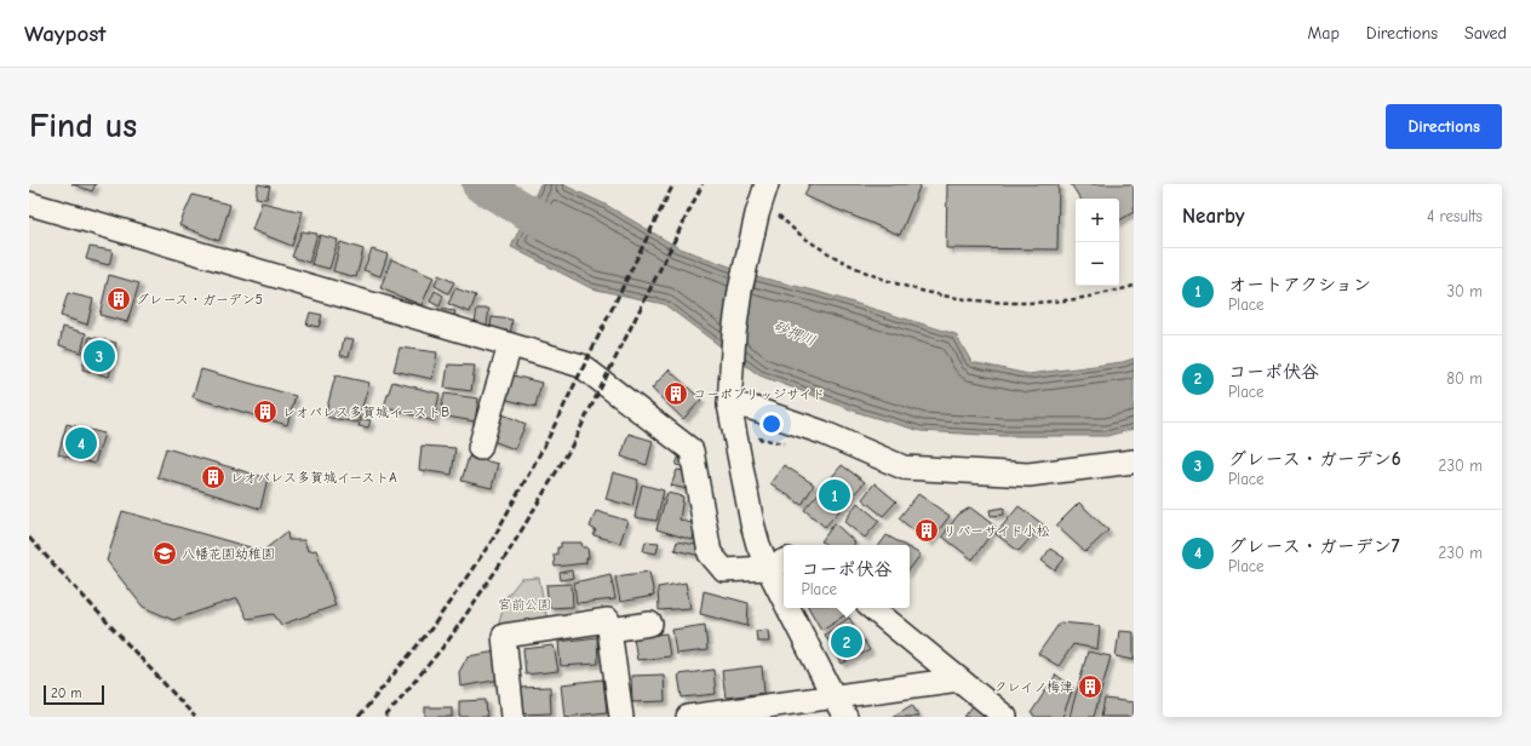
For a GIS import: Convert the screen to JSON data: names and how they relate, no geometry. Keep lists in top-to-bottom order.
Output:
{
  "water": ["砂押川"],
  "parks": ["宮前公園"],
  "places": {
    "building": [
      "グレース・ガーデン5",
      "コーポブリッジサイド",
      "レオパレス多賀城イーストB",
      "レオパレス多賀城イーストA",
      "リバーサイド小松",
      "クレイノ梅津"
    ],
    "school or university": ["八幡花園幼稚園"]
  },
  "scale_bar": "20 m",
  "page": {
    "header": "Waypost",
    "nav": ["Map", "Directions", "Saved"],
    "buttons": "Directions",
    "title": "Find us",
    "heading": ["Nearby", "4 results"],
    "map_buttons": ["+", "−"],
    "list": [
      {
        "mark": "1",
        "name": "オートアクション",
        "note": "Place",
        "value": "30 m"
      },
      {
        "mark": "2",
        "name": "コーポ伏谷",
        "note": "Place",
        "value": "80 m"
      },
      {
        "mark": "3",
        "name": "グレース・ガーデン6",
        "note": "Place",
        "value": "230 m"
      },
      {
        "mark": "4",
        "name": "グレース・ガーデン7",
        "note": "Place",
        "value": "230 m"
      }
    ],
    "pins": [
      "3",
      "4",
      "1",
      "2"
    ],
    "popup": ["コーポ伏谷", "Place"],
    "scale": "20 m"
  }
}
